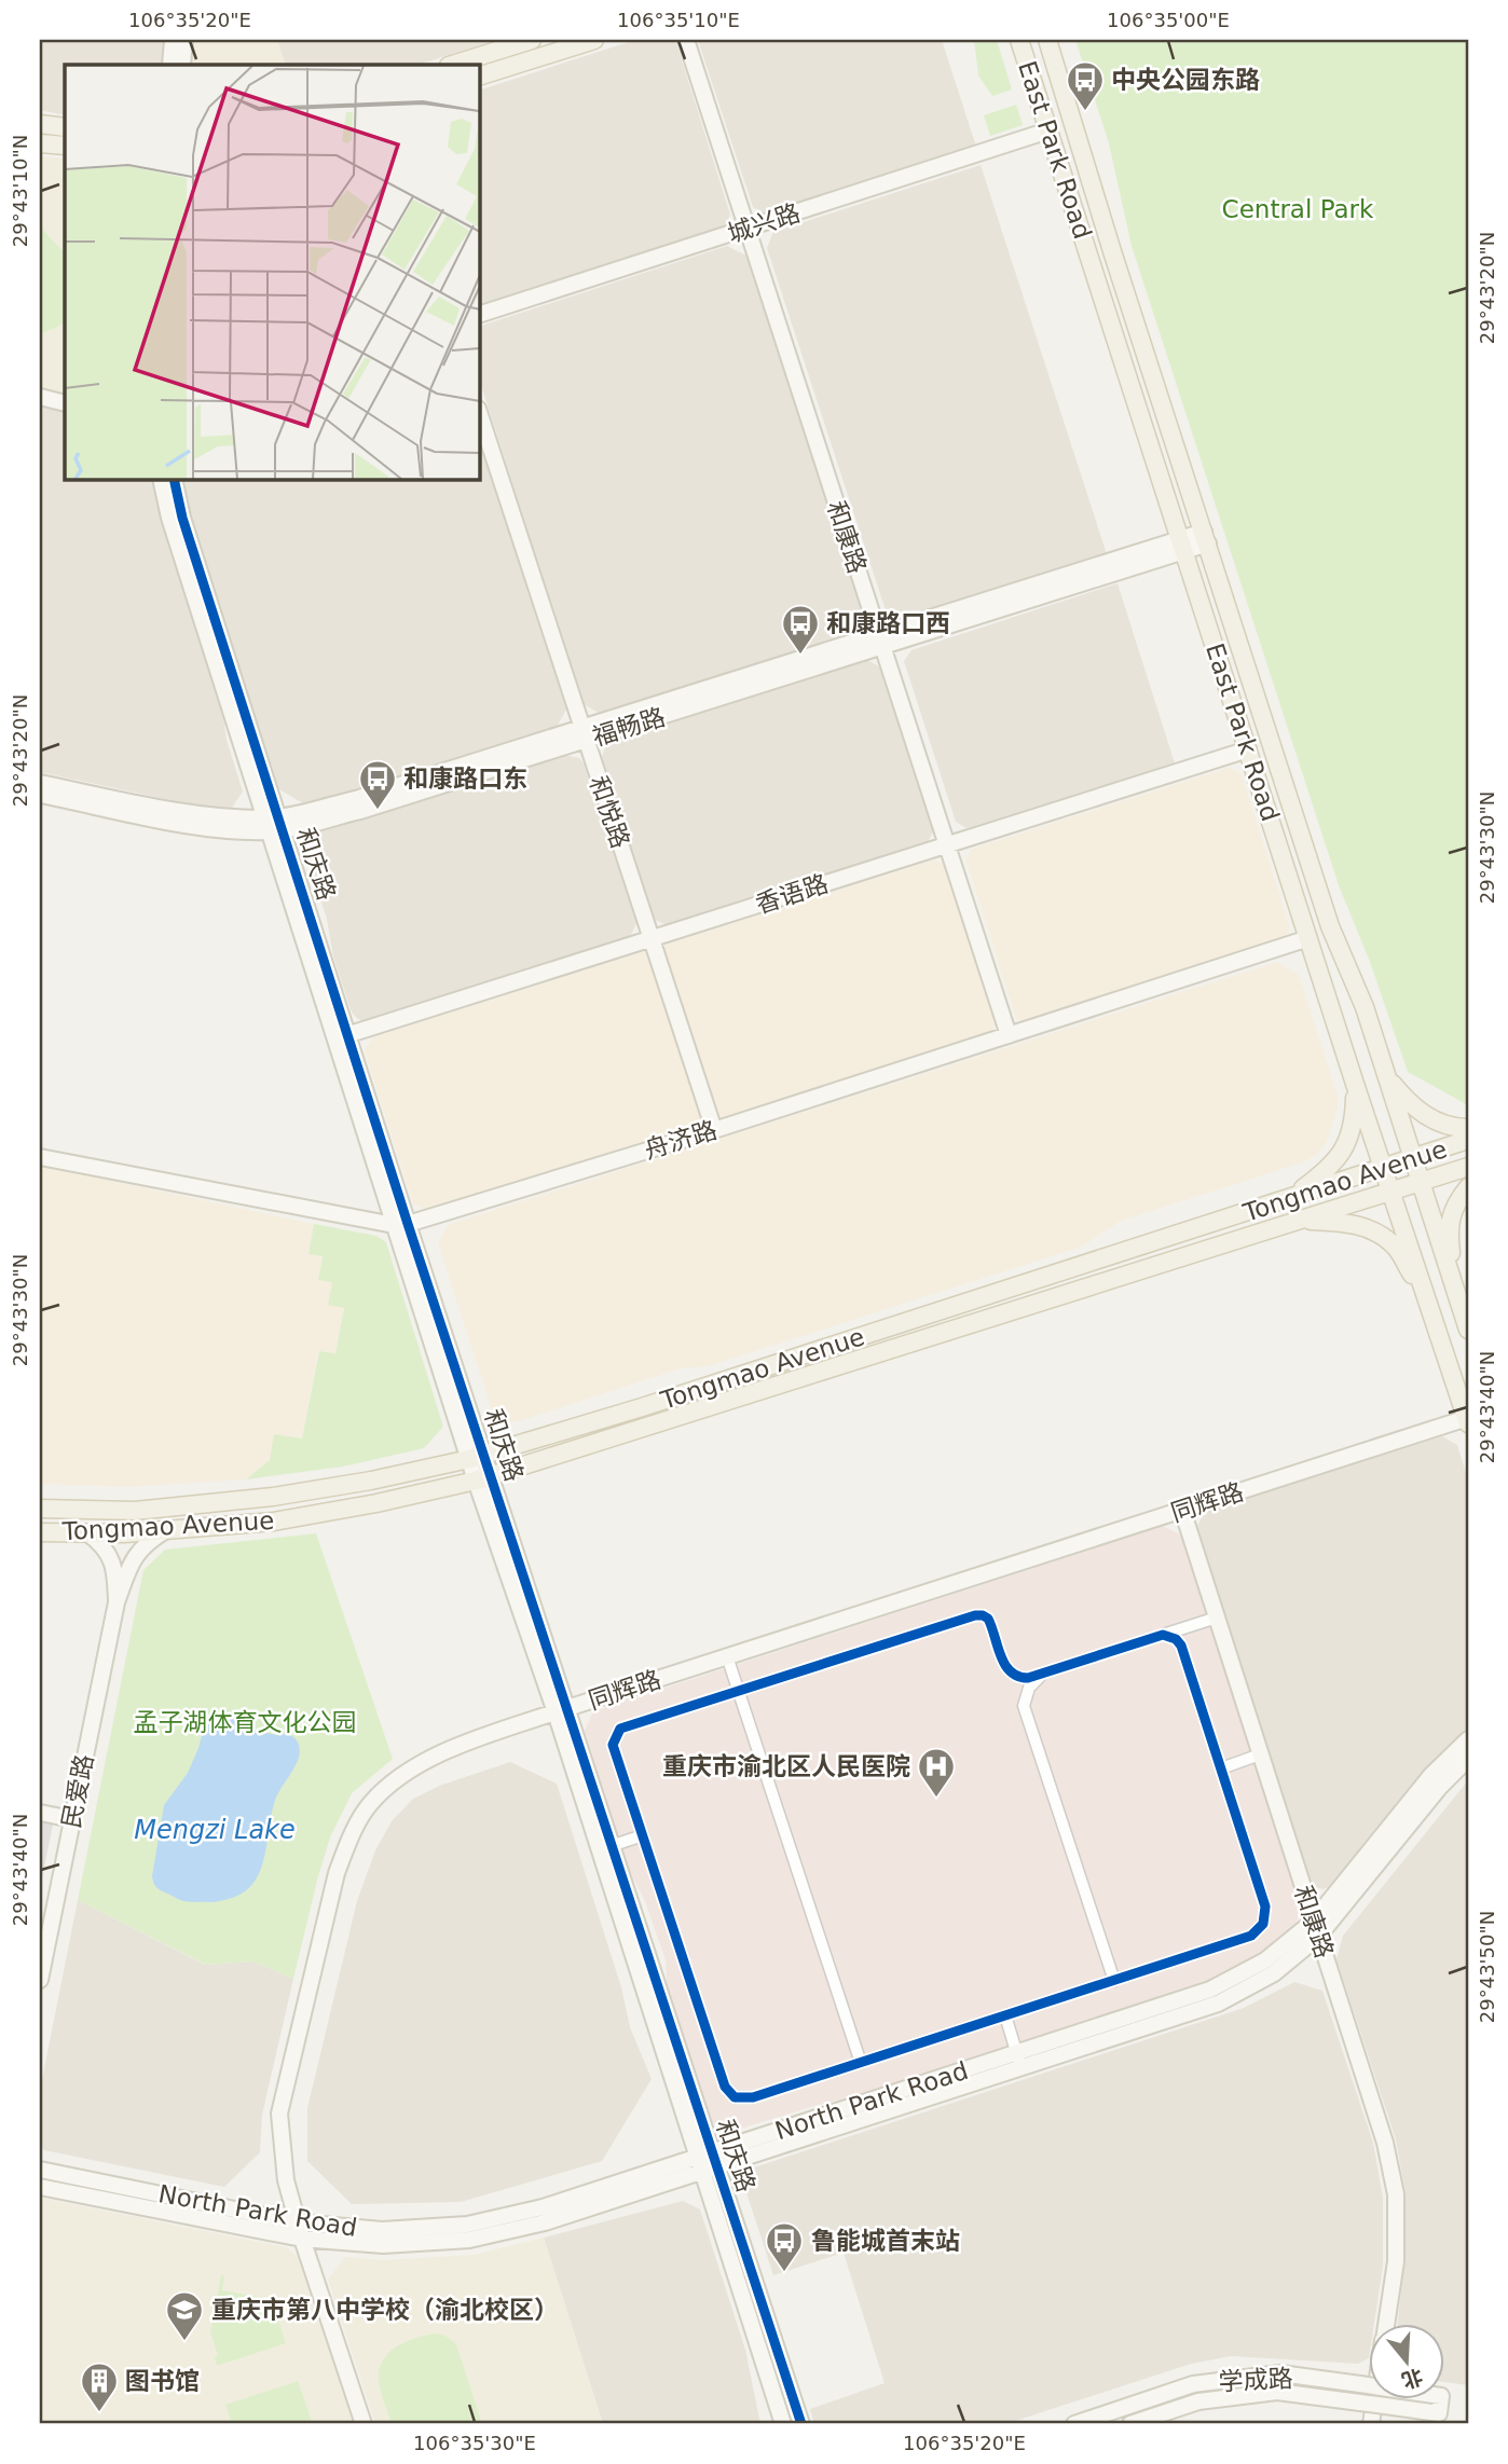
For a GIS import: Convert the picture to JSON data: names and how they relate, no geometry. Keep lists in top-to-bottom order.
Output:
{
  "streets": {
    "main road": ["East Park Road", "Tongmao Avenue"],
    "street": [
      "城兴路",
      "和康路",
      "福畅路",
      "和悦路",
      "和庆路",
      "香语路",
      "舟济路",
      "同辉路",
      "民爱路",
      "North Park Road",
      "学成路"
    ]
  },
  "crossings": [
    ["East Park Road", "城兴路"],
    ["East Park Road", "福畅路"],
    ["East Park Road", "香语路"],
    ["East Park Road", "舟济路"],
    ["East Park Road", "Tongmao Avenue"],
    ["East Park Road", "同辉路"],
    ["城兴路", "和康路"],
    ["和康路", "福畅路"],
    ["和康路", "香语路"],
    ["和康路", "舟济路"],
    ["和康路", "同辉路"],
    ["和康路", "North Park Road"],
    ["福畅路", "和悦路"],
    ["福畅路", "和庆路"],
    ["和悦路", "香语路"],
    ["和悦路", "舟济路"],
    ["和庆路", "香语路"],
    ["和庆路", "舟济路"],
    ["和庆路", "Tongmao Avenue"],
    ["和庆路", "同辉路"],
    ["和庆路", "North Park Road"],
    ["同辉路", "North Park Road"]
  ],
  "water": ["Mengzi Lake"],
  "parks": ["Central Park", "孟子湖体育文化公园"],
  "places": {
    "bus stop": [
      "中央公园东路",
      "和康路口西",
      "和康路口东",
      "鲁能城首末站"
    ],
    "hospital": ["重庆市渝北区人民医院"],
    "school or university": ["重庆市第八中学校（渝北校区）"],
    "building": ["图书馆"]
  },
  "north": "bottom",
  "coordinates": [
    "106°35'20\"E",
    "106°35'10\"E",
    "106°35'00\"E",
    "29°43'10\"N",
    "29°43'20\"N",
    "29°43'30\"N",
    "29°43'40\"N",
    "29°43'50\"N",
    "106°35'30\"E"
  ]
}
